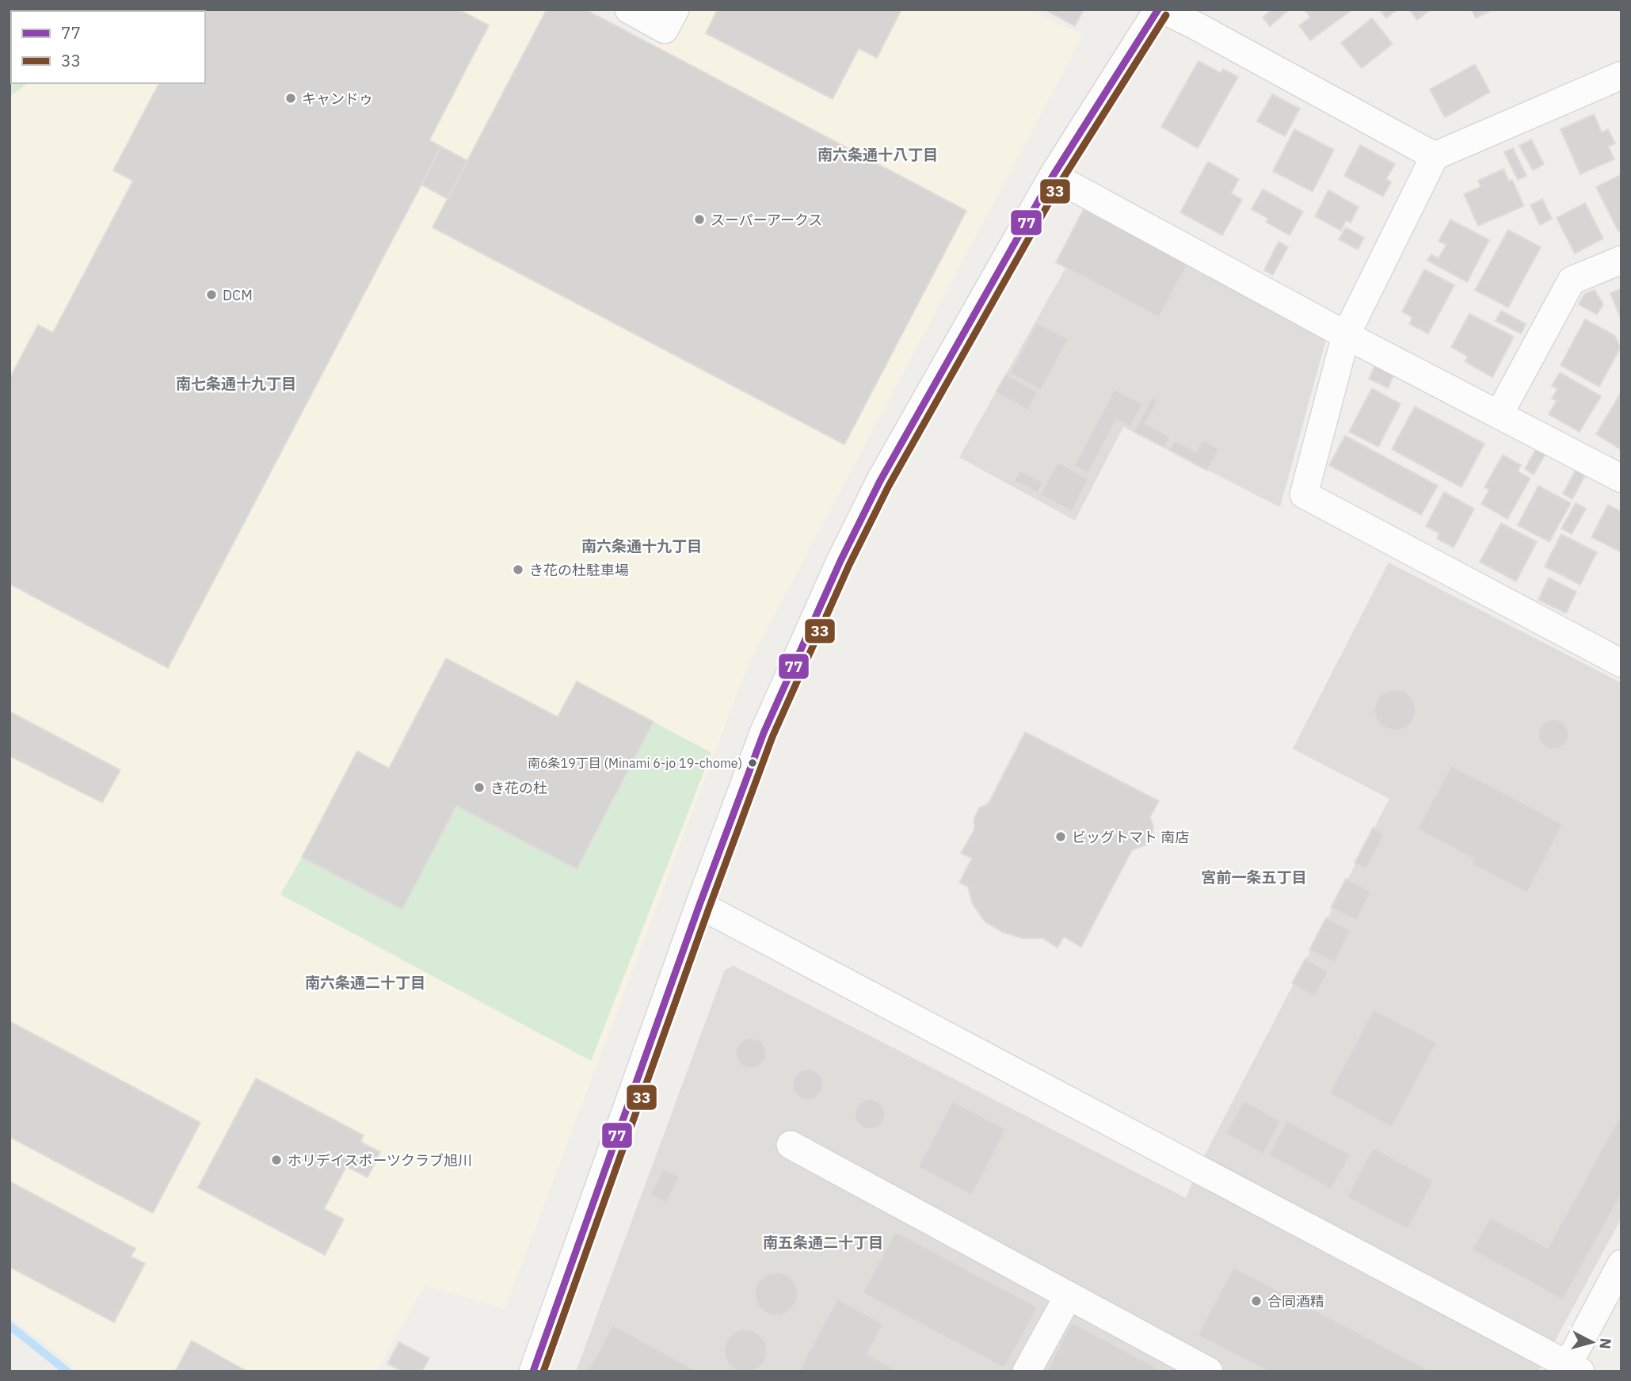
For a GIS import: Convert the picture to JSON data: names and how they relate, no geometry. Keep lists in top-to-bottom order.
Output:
{
  "districts": [
    "南六条通十八丁目",
    "南七条通十九丁目",
    "南六条通十九丁目",
    "宮前一条五丁目",
    "南六条通二十丁目",
    "南五条通二十丁目"
  ],
  "places": [
    "キャンドゥ",
    "スーパーアークス",
    "DCM",
    "き花の杜駐車場",
    "南6条19丁目 (Minami 6-jo 19-chome)",
    "き花の杜",
    "ビッグトマト 南店",
    "ホリデイスポーツクラブ旭川",
    "合同酒精"
  ],
  "lines": ["transit line 77", "transit line 33"],
  "legend": ["77", "33"],
  "north": "right"
}
